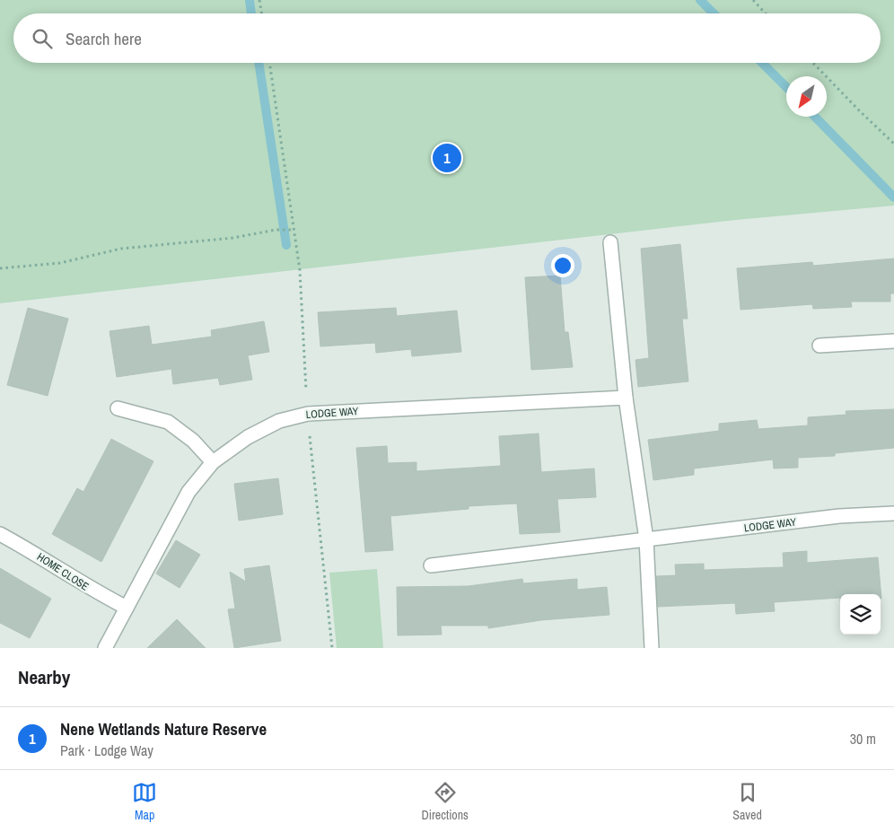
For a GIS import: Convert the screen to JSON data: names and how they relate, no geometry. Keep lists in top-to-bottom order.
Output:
{
  "streets": {
    "street": ["LODGE WAY", "HOME CLOSE"]
  },
  "crossings": [
    ["LODGE WAY", "HOME CLOSE"]
  ],
  "north": "bottom left",
  "page": {
    "search": "Search here",
    "pins": "1",
    "heading": "Nearby",
    "list": [
      {
        "mark": "1",
        "name": "Nene Wetlands Nature Reserve",
        "note": "Park · Lodge Way",
        "value": "30 m"
      }
    ],
    "nav": ["Map", "Directions", "Saved"]
  }
}
